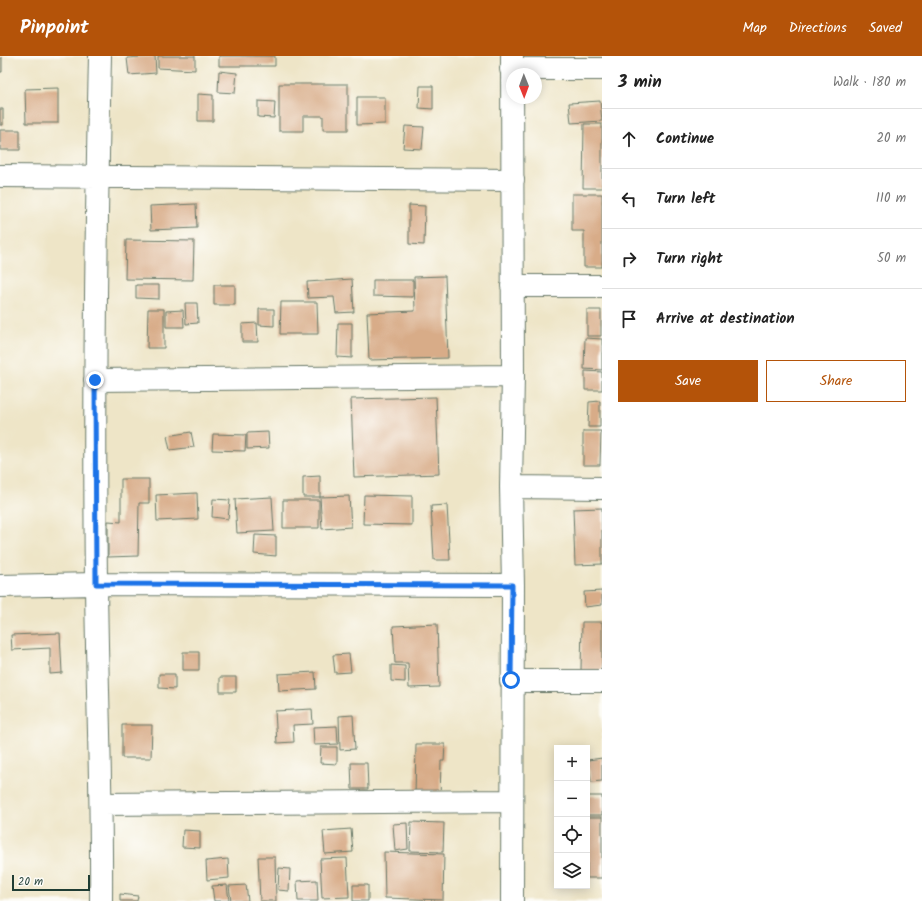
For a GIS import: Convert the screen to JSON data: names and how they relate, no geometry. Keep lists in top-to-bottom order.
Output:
{
  "scale_bar": "20 m",
  "north": "bottom",
  "page": {
    "header": "Pinpoint",
    "nav": ["Map", "Directions", "Saved"],
    "heading": ["3 min", "Walk · 180 m"],
    "list": [
      ["Continue", "20 m"],
      ["Turn left", "110 m"],
      ["Turn right", "50 m"],
      "Arrive at destination"
    ],
    "buttons": ["Save", "Share"],
    "map_buttons": ["+", "−"],
    "scale": "20 m"
  }
}
